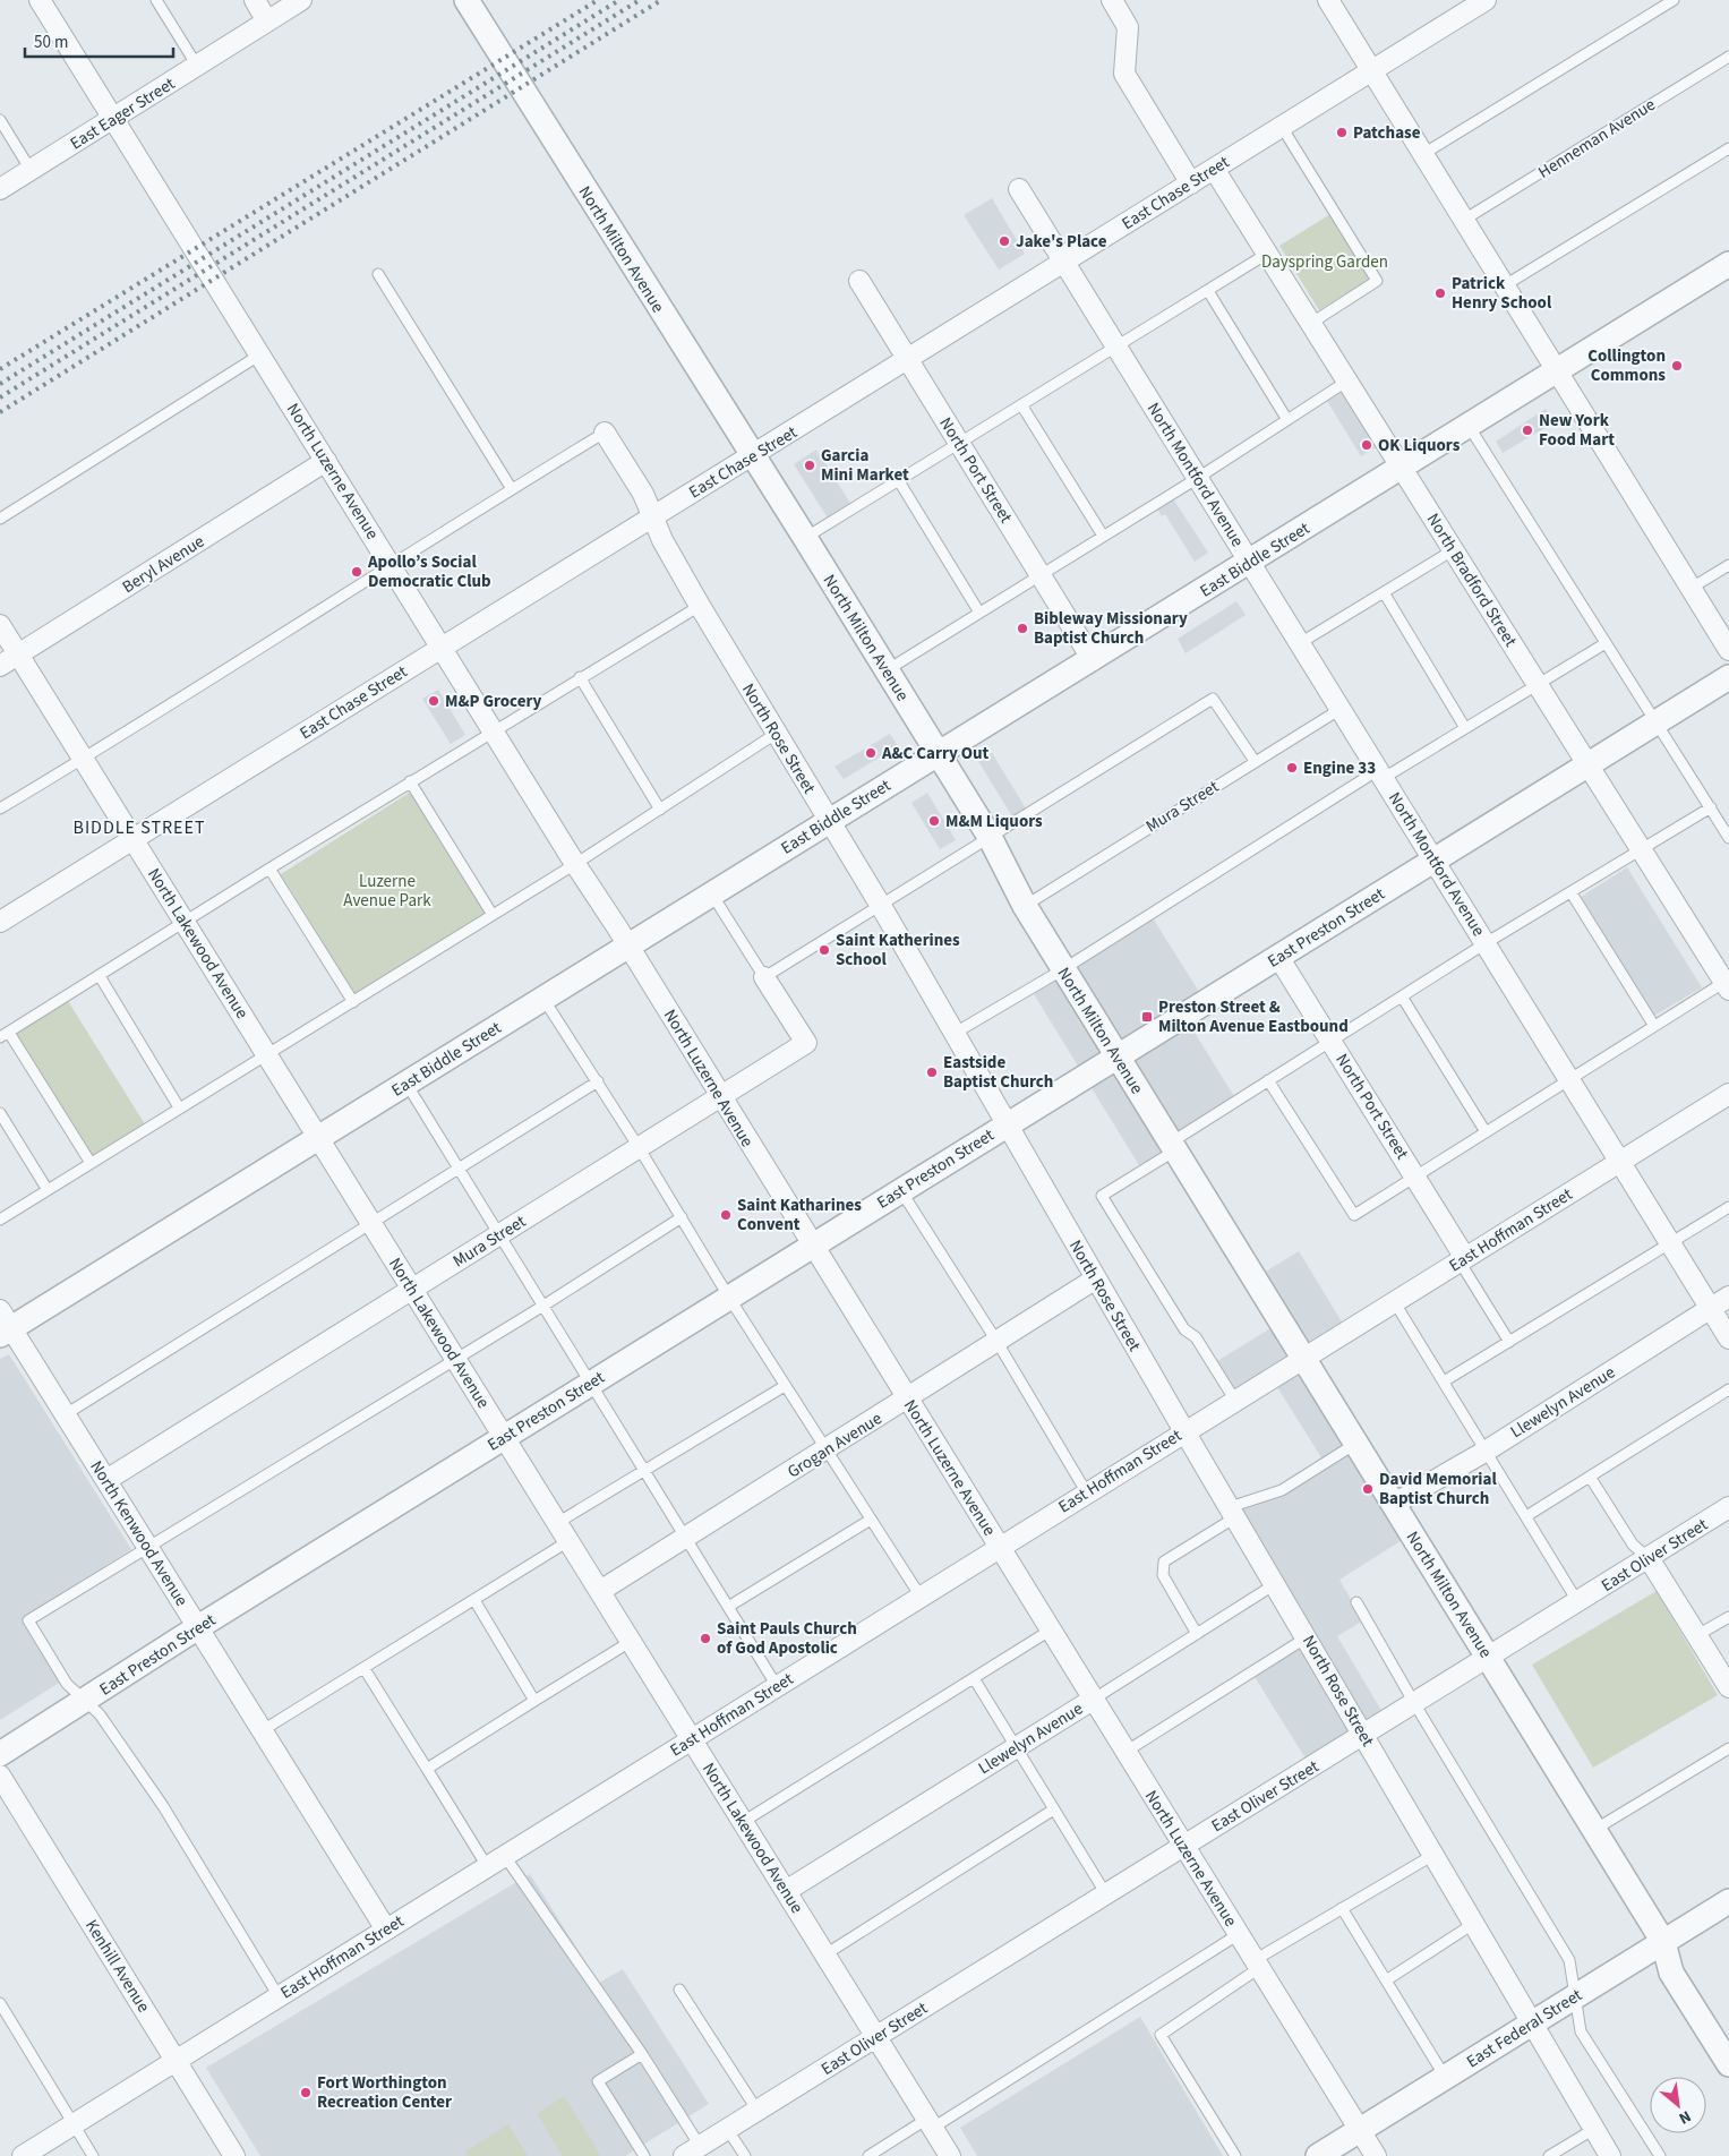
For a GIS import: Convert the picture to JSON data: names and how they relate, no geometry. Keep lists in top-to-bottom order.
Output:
{
  "streets": {
    "street": [
      "East Eager Street",
      "East Chase Street",
      "North Milton Avenue",
      "North Port Street",
      "North Luzerne Avenue",
      "North Montford Avenue",
      "East Biddle Street",
      "Beryl Avenue",
      "North Bradford Street",
      "North Rose Street",
      "Mura Street",
      "East Preston Street",
      "North Lakewood Avenue",
      "East Hoffman Street",
      "Llewelyn Avenue",
      "Grogan Avenue",
      "North Kenwood Avenue",
      "East Oliver Street",
      "Kenhill Avenue",
      "East Federal Street"
    ],
    "lane": ["Henneman Avenue"]
  },
  "crossings": [
    ["East Eager Street", "North Luzerne Avenue"],
    ["East Chase Street", "North Milton Avenue"],
    ["East Chase Street", "North Port Street"],
    ["East Chase Street", "North Luzerne Avenue"],
    ["East Chase Street", "North Montford Avenue"],
    ["East Chase Street", "North Bradford Street"],
    ["East Chase Street", "North Rose Street"],
    ["East Chase Street", "North Lakewood Avenue"],
    ["North Milton Avenue", "East Biddle Street"],
    ["North Milton Avenue", "Mura Street"],
    ["North Milton Avenue", "East Preston Street"],
    ["North Milton Avenue", "East Hoffman Street"],
    ["North Milton Avenue", "Llewelyn Avenue"],
    ["North Milton Avenue", "East Oliver Street"],
    ["North Milton Avenue", "East Federal Street"],
    ["North Port Street", "East Biddle Street"],
    ["North Port Street", "East Preston Street"],
    ["North Port Street", "East Hoffman Street"],
    ["North Luzerne Avenue", "East Biddle Street"],
    ["North Luzerne Avenue", "Beryl Avenue"],
    ["North Luzerne Avenue", "Mura Street"],
    ["North Luzerne Avenue", "East Preston Street"],
    ["North Luzerne Avenue", "East Hoffman Street"],
    ["North Luzerne Avenue", "Llewelyn Avenue"],
    ["North Luzerne Avenue", "Grogan Avenue"],
    ["North Luzerne Avenue", "East Oliver Street"],
    ["North Luzerne Avenue", "East Federal Street"],
    ["North Montford Avenue", "East Biddle Street"],
    ["North Montford Avenue", "Mura Street"],
    ["North Montford Avenue", "East Preston Street"],
    ["North Montford Avenue", "East Hoffman Street"],
    ["North Montford Avenue", "Llewelyn Avenue"],
    ["East Biddle Street", "North Bradford Street"],
    ["East Biddle Street", "North Rose Street"],
    ["East Biddle Street", "North Lakewood Avenue"],
    ["East Biddle Street", "North Kenwood Avenue"],
    ["Beryl Avenue", "North Lakewood Avenue"],
    ["North Bradford Street", "East Preston Street"],
    ["North Rose Street", "East Preston Street"],
    ["North Rose Street", "East Hoffman Street"],
    ["North Rose Street", "Llewelyn Avenue"],
    ["North Rose Street", "Grogan Avenue"],
    ["North Rose Street", "East Oliver Street"],
    ["North Rose Street", "East Federal Street"],
    ["Mura Street", "North Lakewood Avenue"],
    ["Mura Street", "North Kenwood Avenue"],
    ["East Preston Street", "North Lakewood Avenue"],
    ["East Preston Street", "North Kenwood Avenue"],
    ["North Lakewood Avenue", "East Hoffman Street"],
    ["North Lakewood Avenue", "Llewelyn Avenue"],
    ["North Lakewood Avenue", "Grogan Avenue"],
    ["North Lakewood Avenue", "East Oliver Street"],
    ["East Hoffman Street", "North Kenwood Avenue"],
    ["East Hoffman Street", "Kenhill Avenue"]
  ],
  "districts": ["BIDDLE STREET"],
  "parks": ["Dayspring Garden", "Luzerne Avenue Park"],
  "places": {
    "other": [
      "Patchase",
      "Jake's Place",
      "Patrick Henry School",
      "Collington Commons",
      "New York Food Mart",
      "OK Liquors",
      "Garcia Mini Market",
      "Apollo’s Social Democratic Club",
      "Bibleway Missionary Baptist Church",
      "M&P Grocery",
      "A&C Carry Out",
      "Engine 33",
      "M&M Liquors",
      "Saint Katherines School",
      "Eastside Baptist Church",
      "Saint Katharines Convent",
      "David Memorial Baptist Church",
      "Saint Pauls Church of God Apostolic",
      "Fort Worthington Recreation Center"
    ],
    "transit": ["Preston Street & Milton Avenue Eastbound"]
  },
  "scale_bar": "50 m",
  "north": "bottom right"
}
